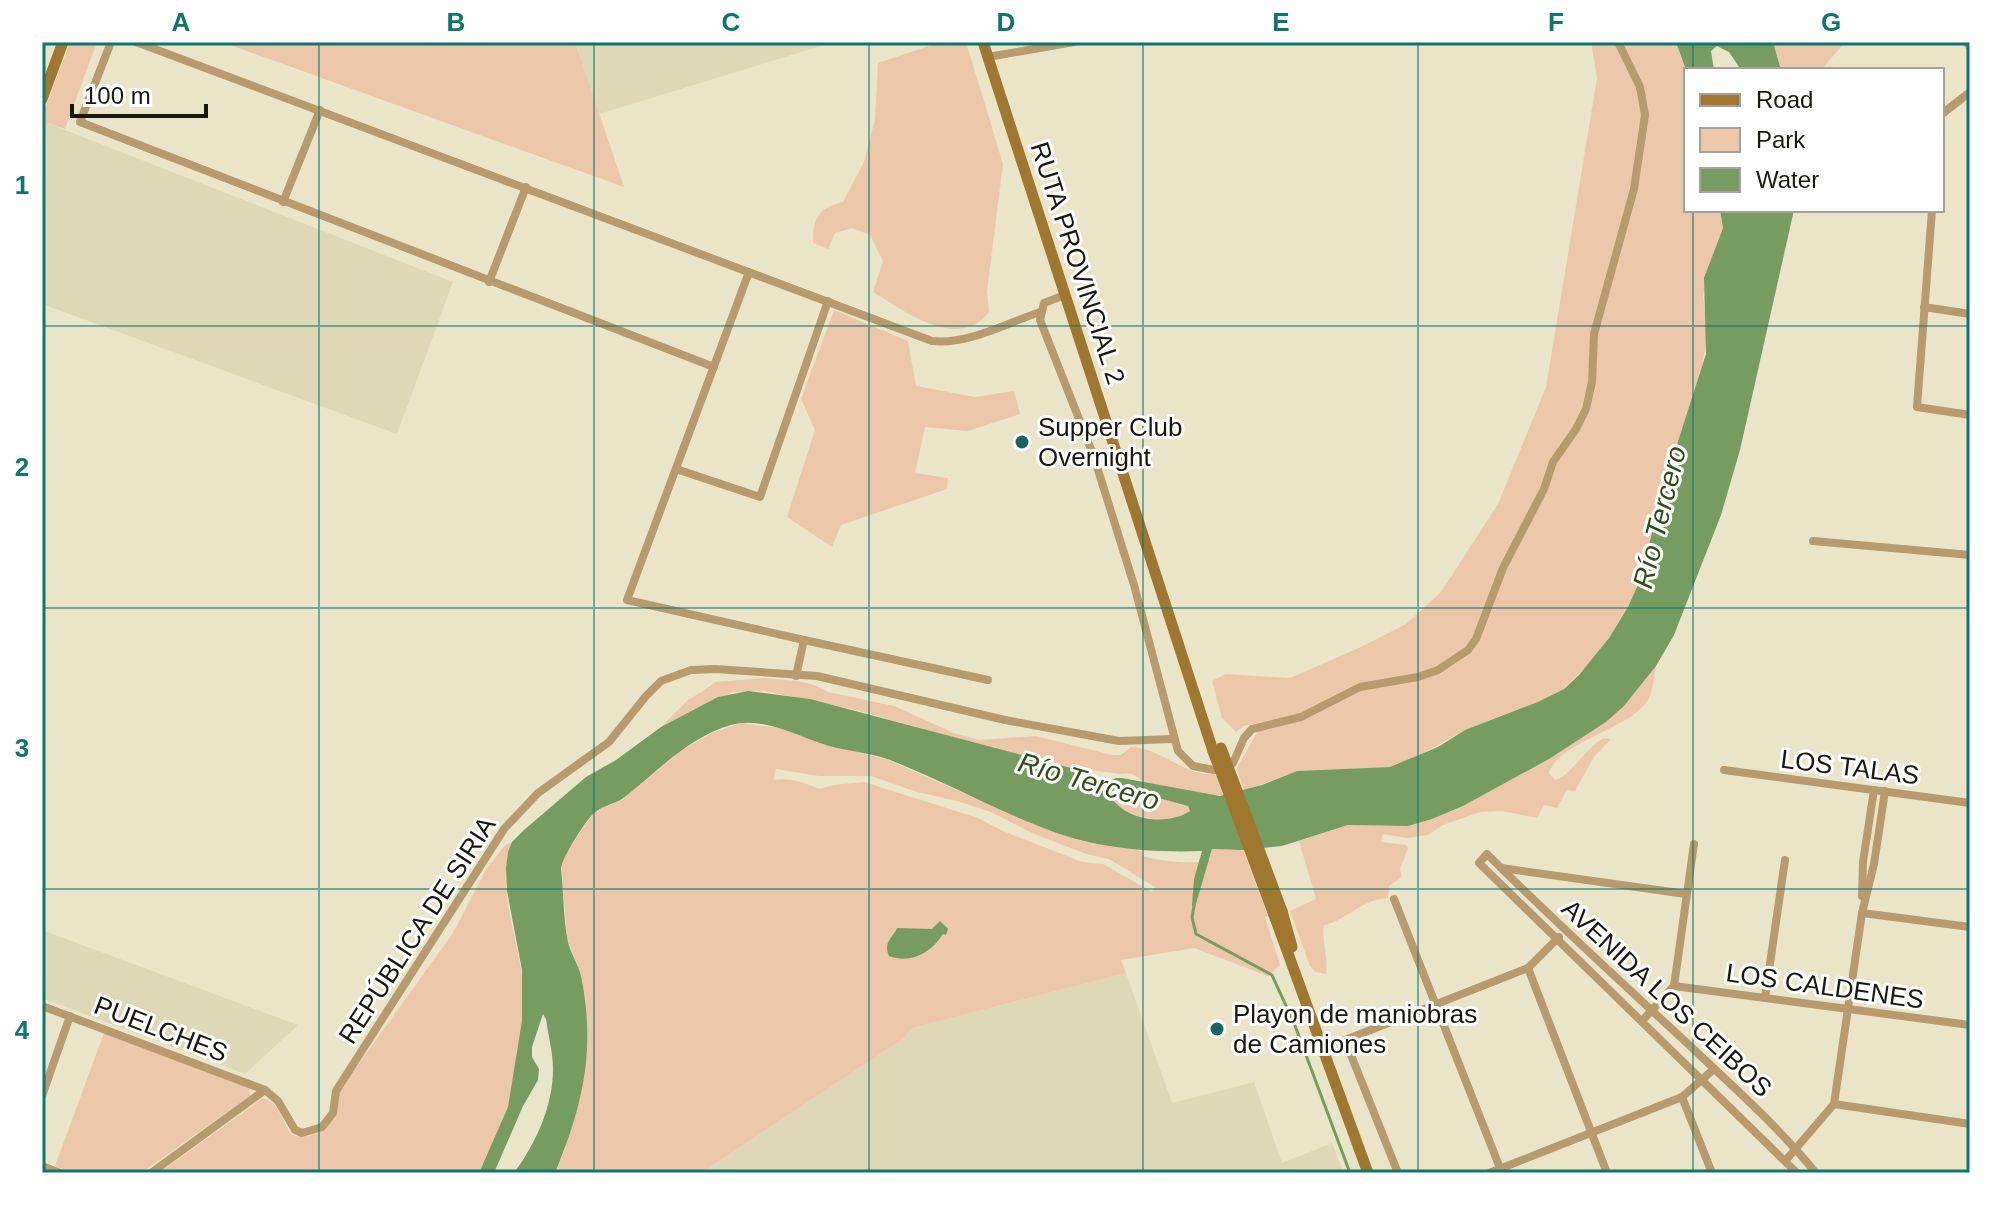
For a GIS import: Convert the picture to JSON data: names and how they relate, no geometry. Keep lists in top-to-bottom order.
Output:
{
  "streets": {
    "main road": ["RUTA PROVINCIAL 2"],
    "street": [
      "LOS TALAS",
      "REPÚBLICA DE SIRIA",
      "LOS CALDENES",
      "AVENIDA LOS CEIBOS",
      "PUELCHES"
    ]
  },
  "crossings": [
    ["REPÚBLICA DE SIRIA", "PUELCHES"]
  ],
  "water": ["Río Tercero"],
  "places": ["Supper Club Overnight", "Playon de maniobras de Camiones"],
  "legend": ["Road", "Park", "Water"],
  "scale_bar": "100 m",
  "grid": {
    "columns": [
      "A",
      "B",
      "C",
      "D",
      "E",
      "F",
      "G"
    ],
    "rows": [
      "1",
      "2",
      "3",
      "4"
    ]
  }
}
